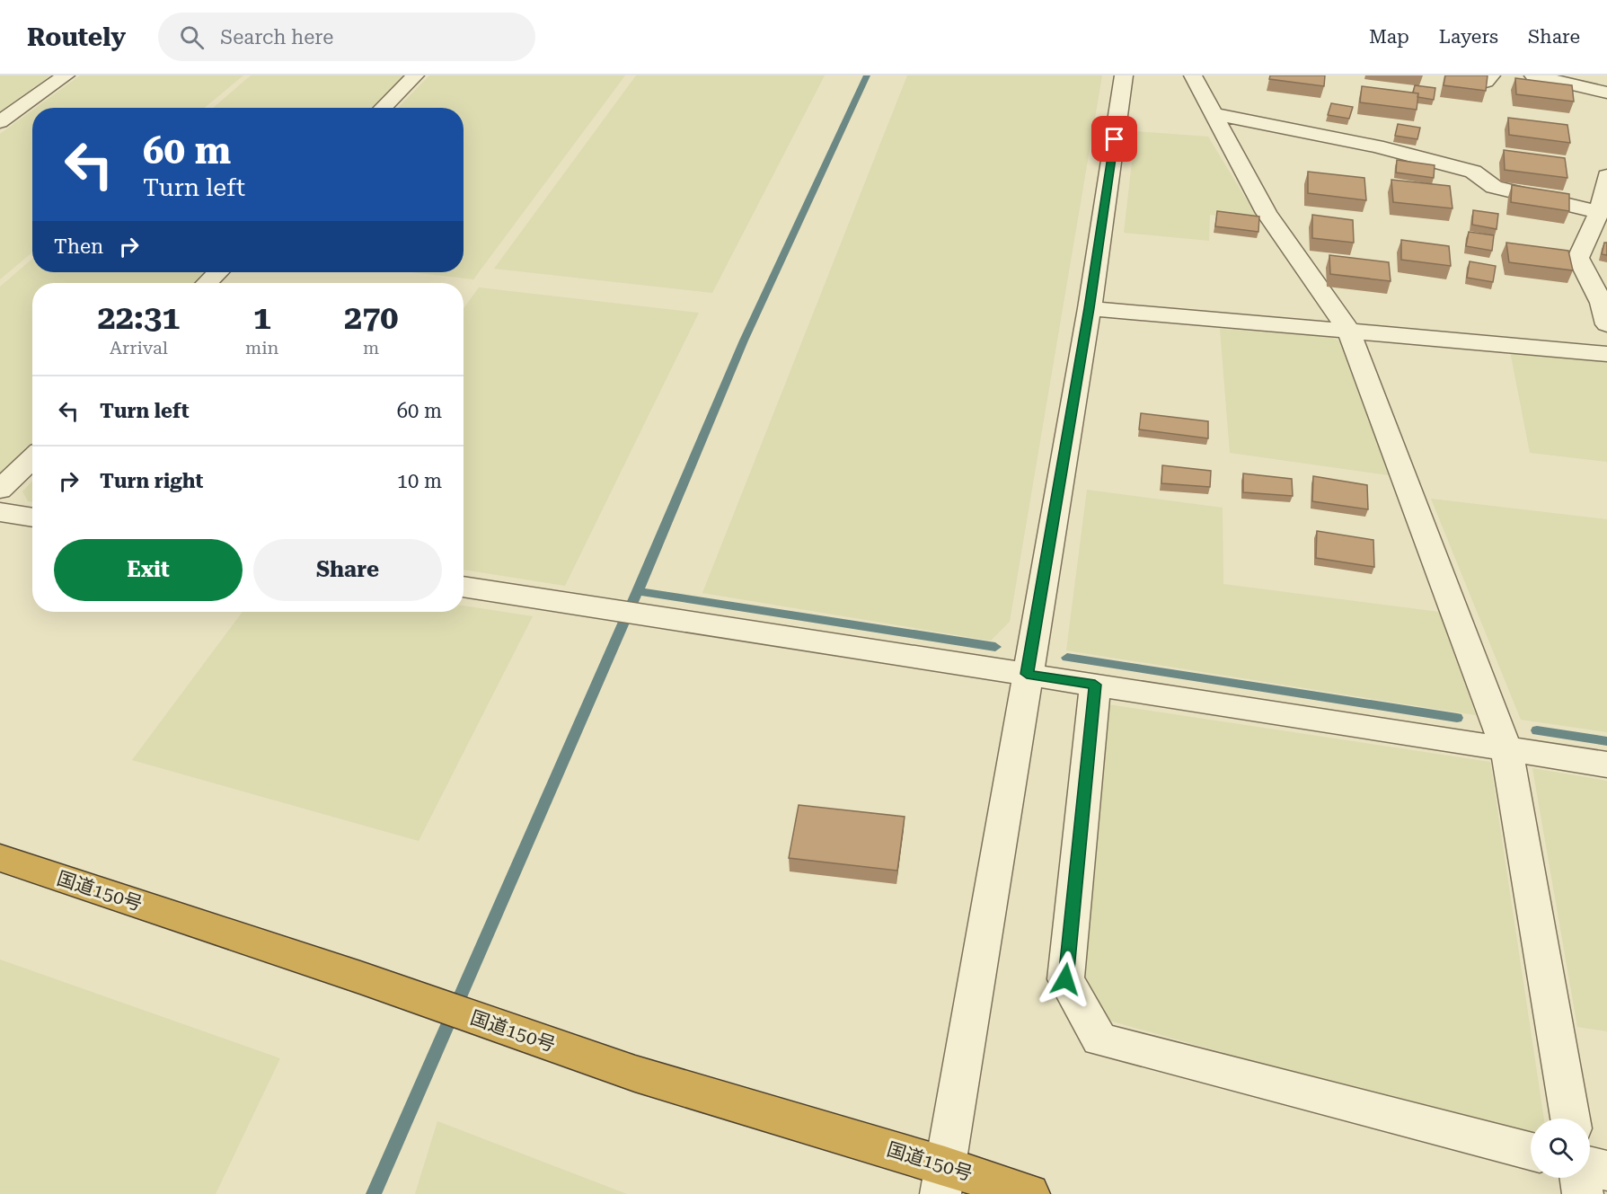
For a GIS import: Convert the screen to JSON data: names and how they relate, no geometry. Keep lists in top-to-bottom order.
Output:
{
  "streets": {
    "highway": ["国道150号"]
  },
  "page": {
    "header": "Routely",
    "search": "Search here",
    "nav": ["Map", "Layers", "Share"],
    "turn": ["60 m", "Turn left"],
    "then": "Then",
    "eta": [
      "22:31",
      "Arrival",
      "1",
      "min",
      "270",
      "m"
    ],
    "list": [
      {
        "name": "Turn left",
        "value": "60 m"
      },
      {
        "name": "Turn right",
        "value": "10 m"
      }
    ],
    "buttons": ["Exit", "Share"]
  }
}
